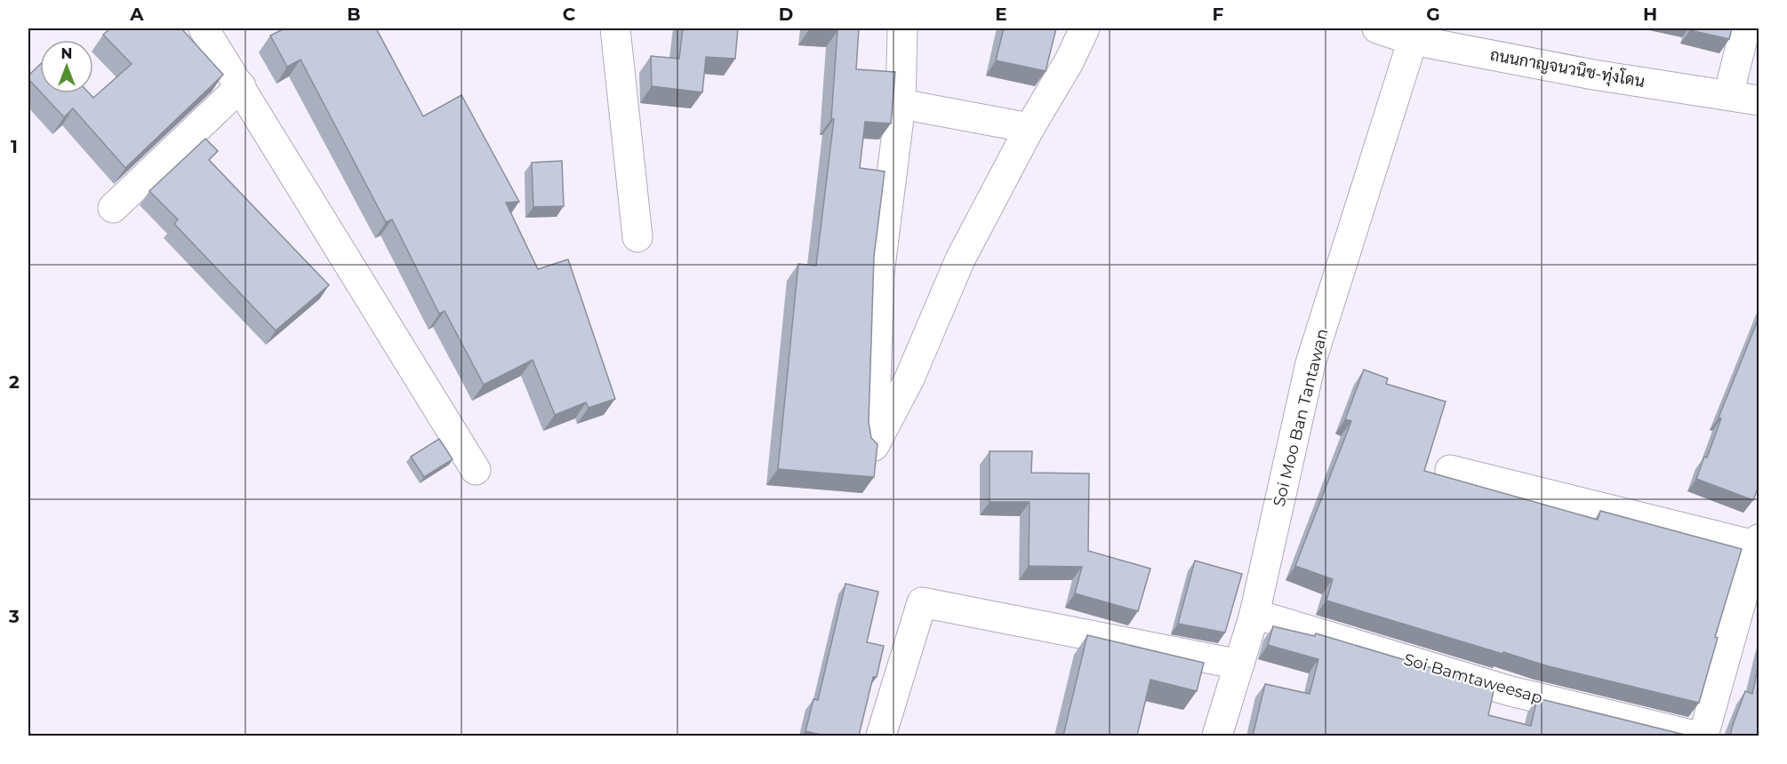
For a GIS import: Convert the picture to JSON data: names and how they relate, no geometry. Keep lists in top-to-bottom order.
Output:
{
  "streets": {
    "street": ["ถนนกาญจนวนิช-ทุ่งโดน", "Soi Moo Ban Tantawan", "Soi Bamtaweesap"]
  },
  "crossings": [
    ["ถนนกาญจนวนิช-ทุ่งโดน", "Soi Moo Ban Tantawan"],
    ["Soi Moo Ban Tantawan", "Soi Bamtaweesap"]
  ],
  "north": "top",
  "grid": {
    "columns": [
      "A",
      "B",
      "C",
      "D",
      "E",
      "F",
      "G",
      "H"
    ],
    "rows": ["1", "2", "3"]
  }
}
